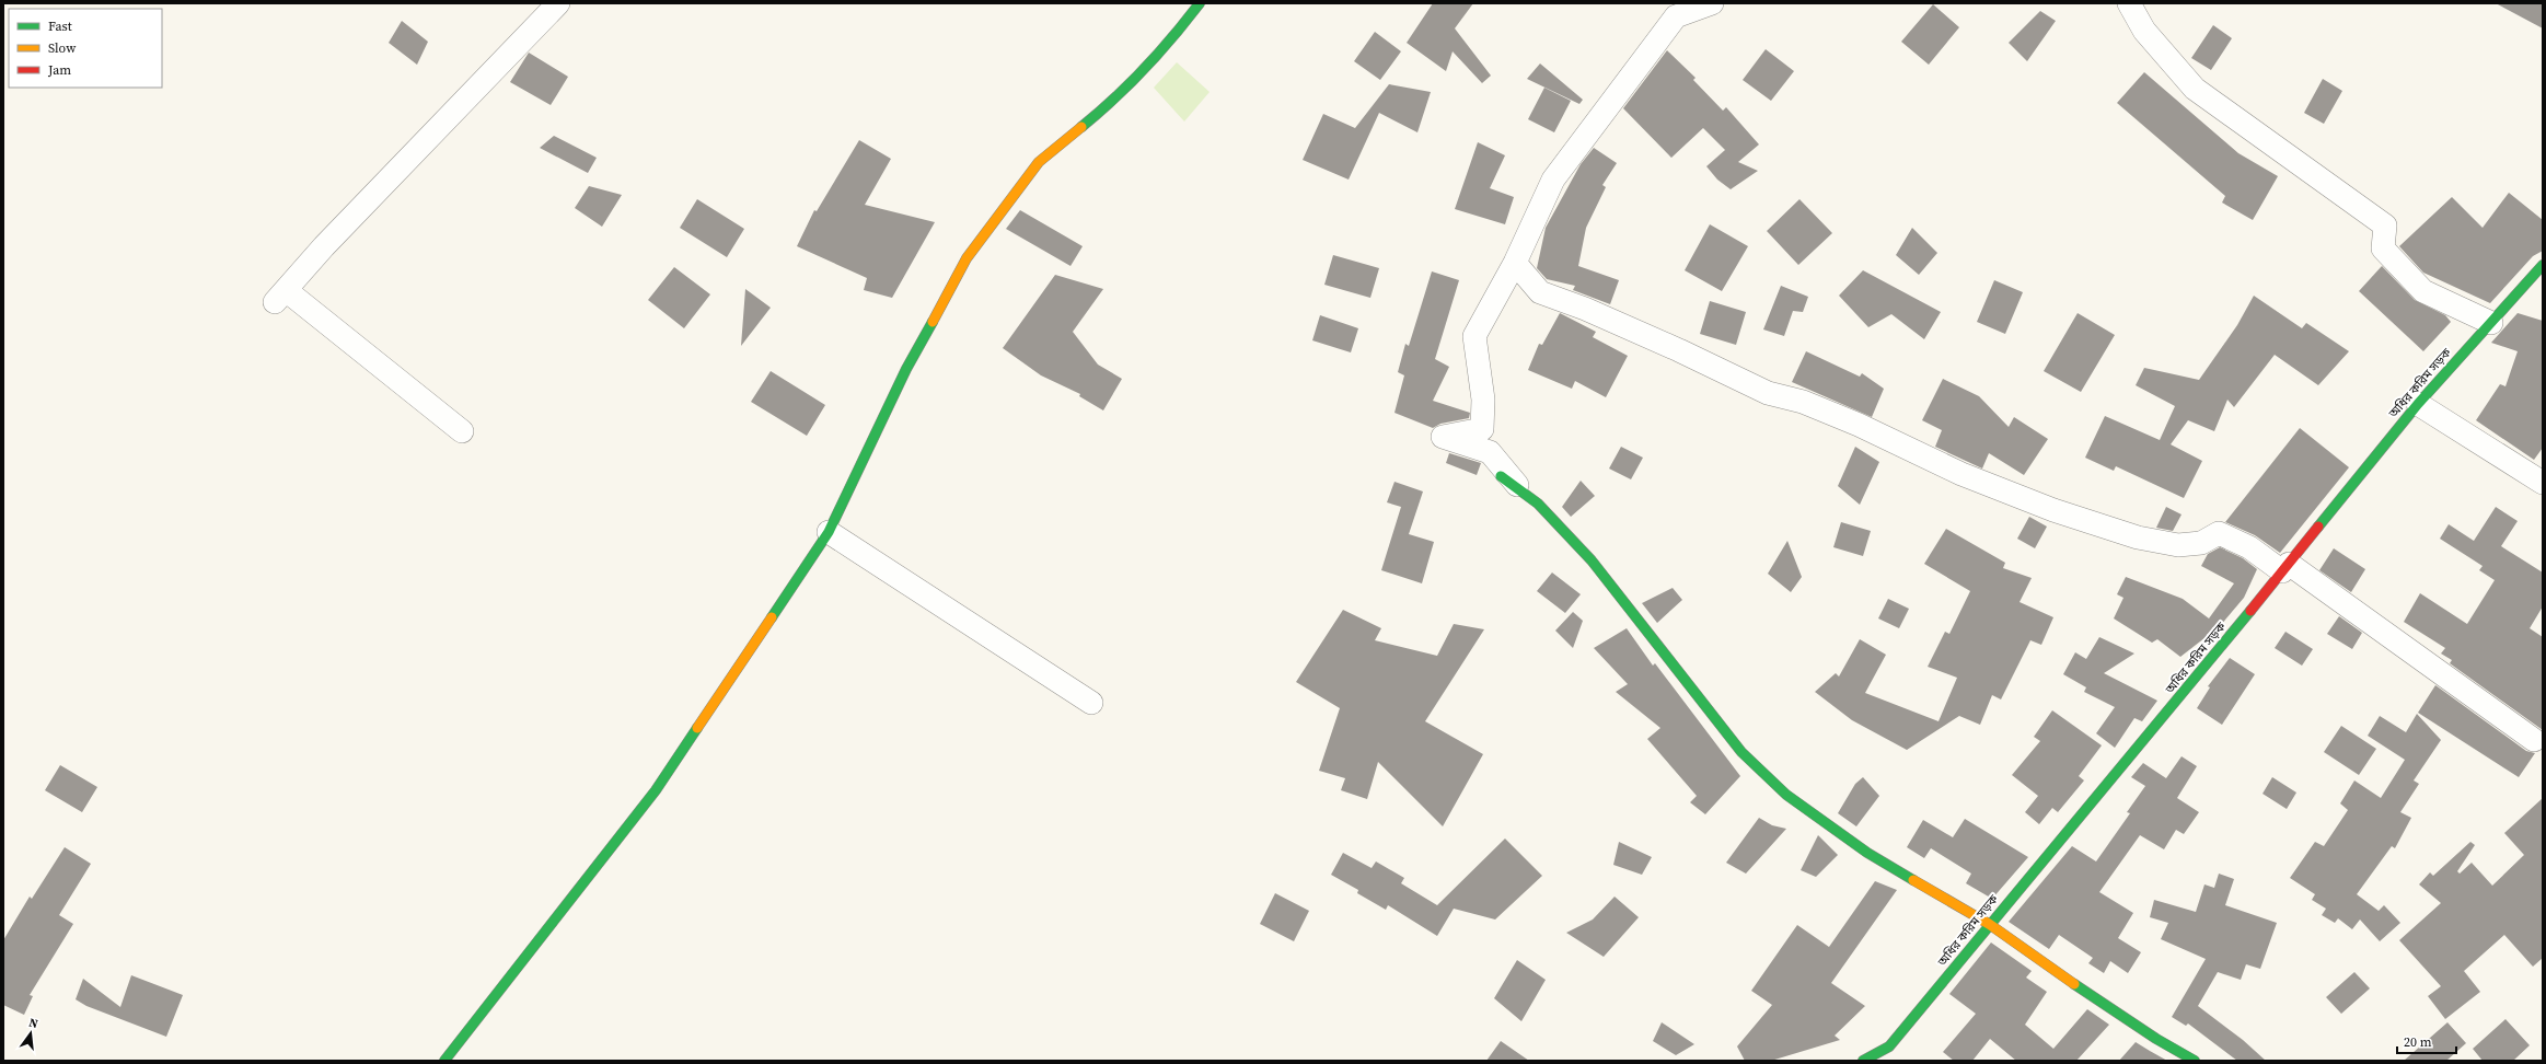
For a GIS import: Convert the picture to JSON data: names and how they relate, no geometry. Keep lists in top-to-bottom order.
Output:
{
  "streets": {
    "street": ["অধির করিম সড়ক"]
  },
  "legend": ["Fast", "Slow", "Jam"],
  "scale_bar": "20 m",
  "north": "top"
}
